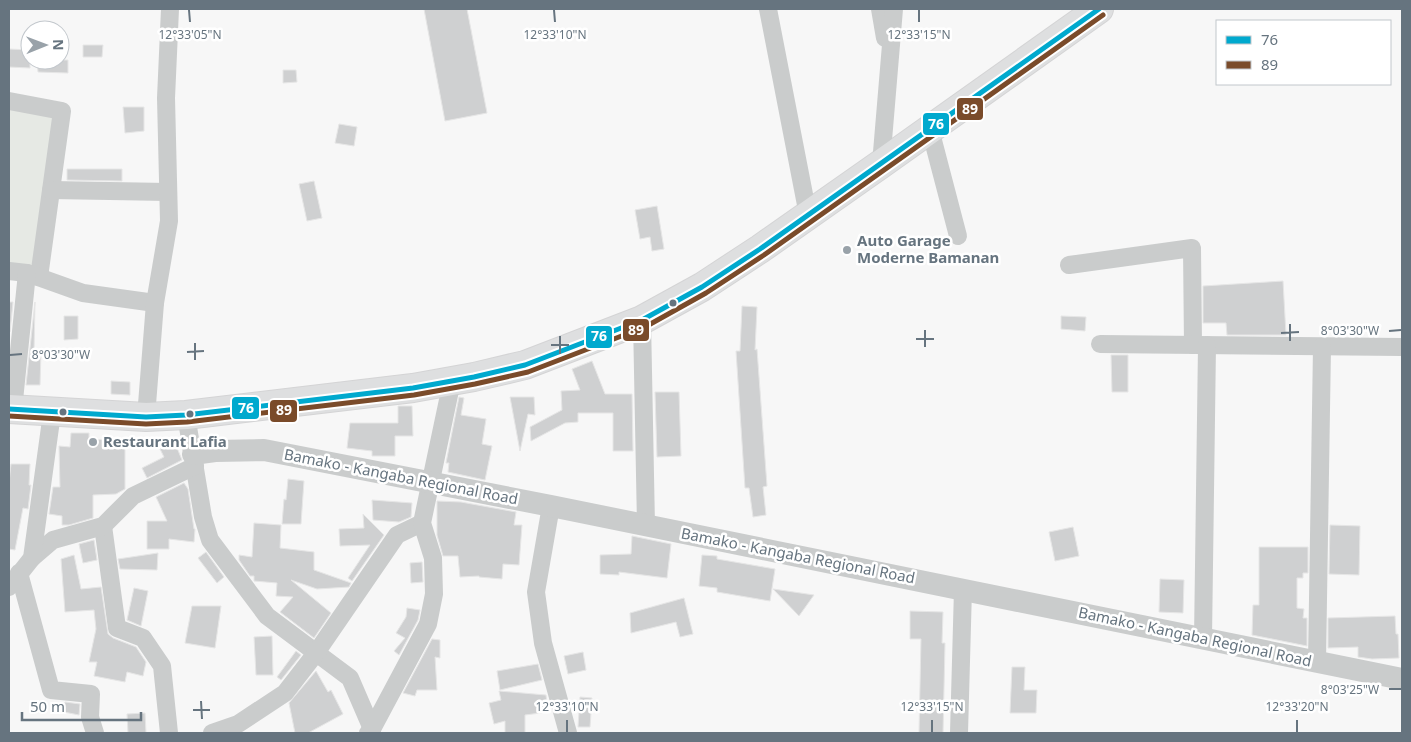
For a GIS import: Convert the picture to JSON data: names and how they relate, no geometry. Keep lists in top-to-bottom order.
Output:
{
  "streets": {
    "street": ["Bamako - Kangaba Regional Road"]
  },
  "places": ["Auto Garage Moderne Bamanan", "Restaurant Lafia"],
  "lines": ["transit line 76", "transit line 89"],
  "legend": ["76", "89"],
  "scale_bar": "50 m",
  "north": "right",
  "coordinates": [
    "12°33'05\"N",
    "12°33'10\"N",
    "12°33'15\"N",
    "8°03'30\"W",
    "8°03'25\"W",
    "12°33'20\"N"
  ]
}
